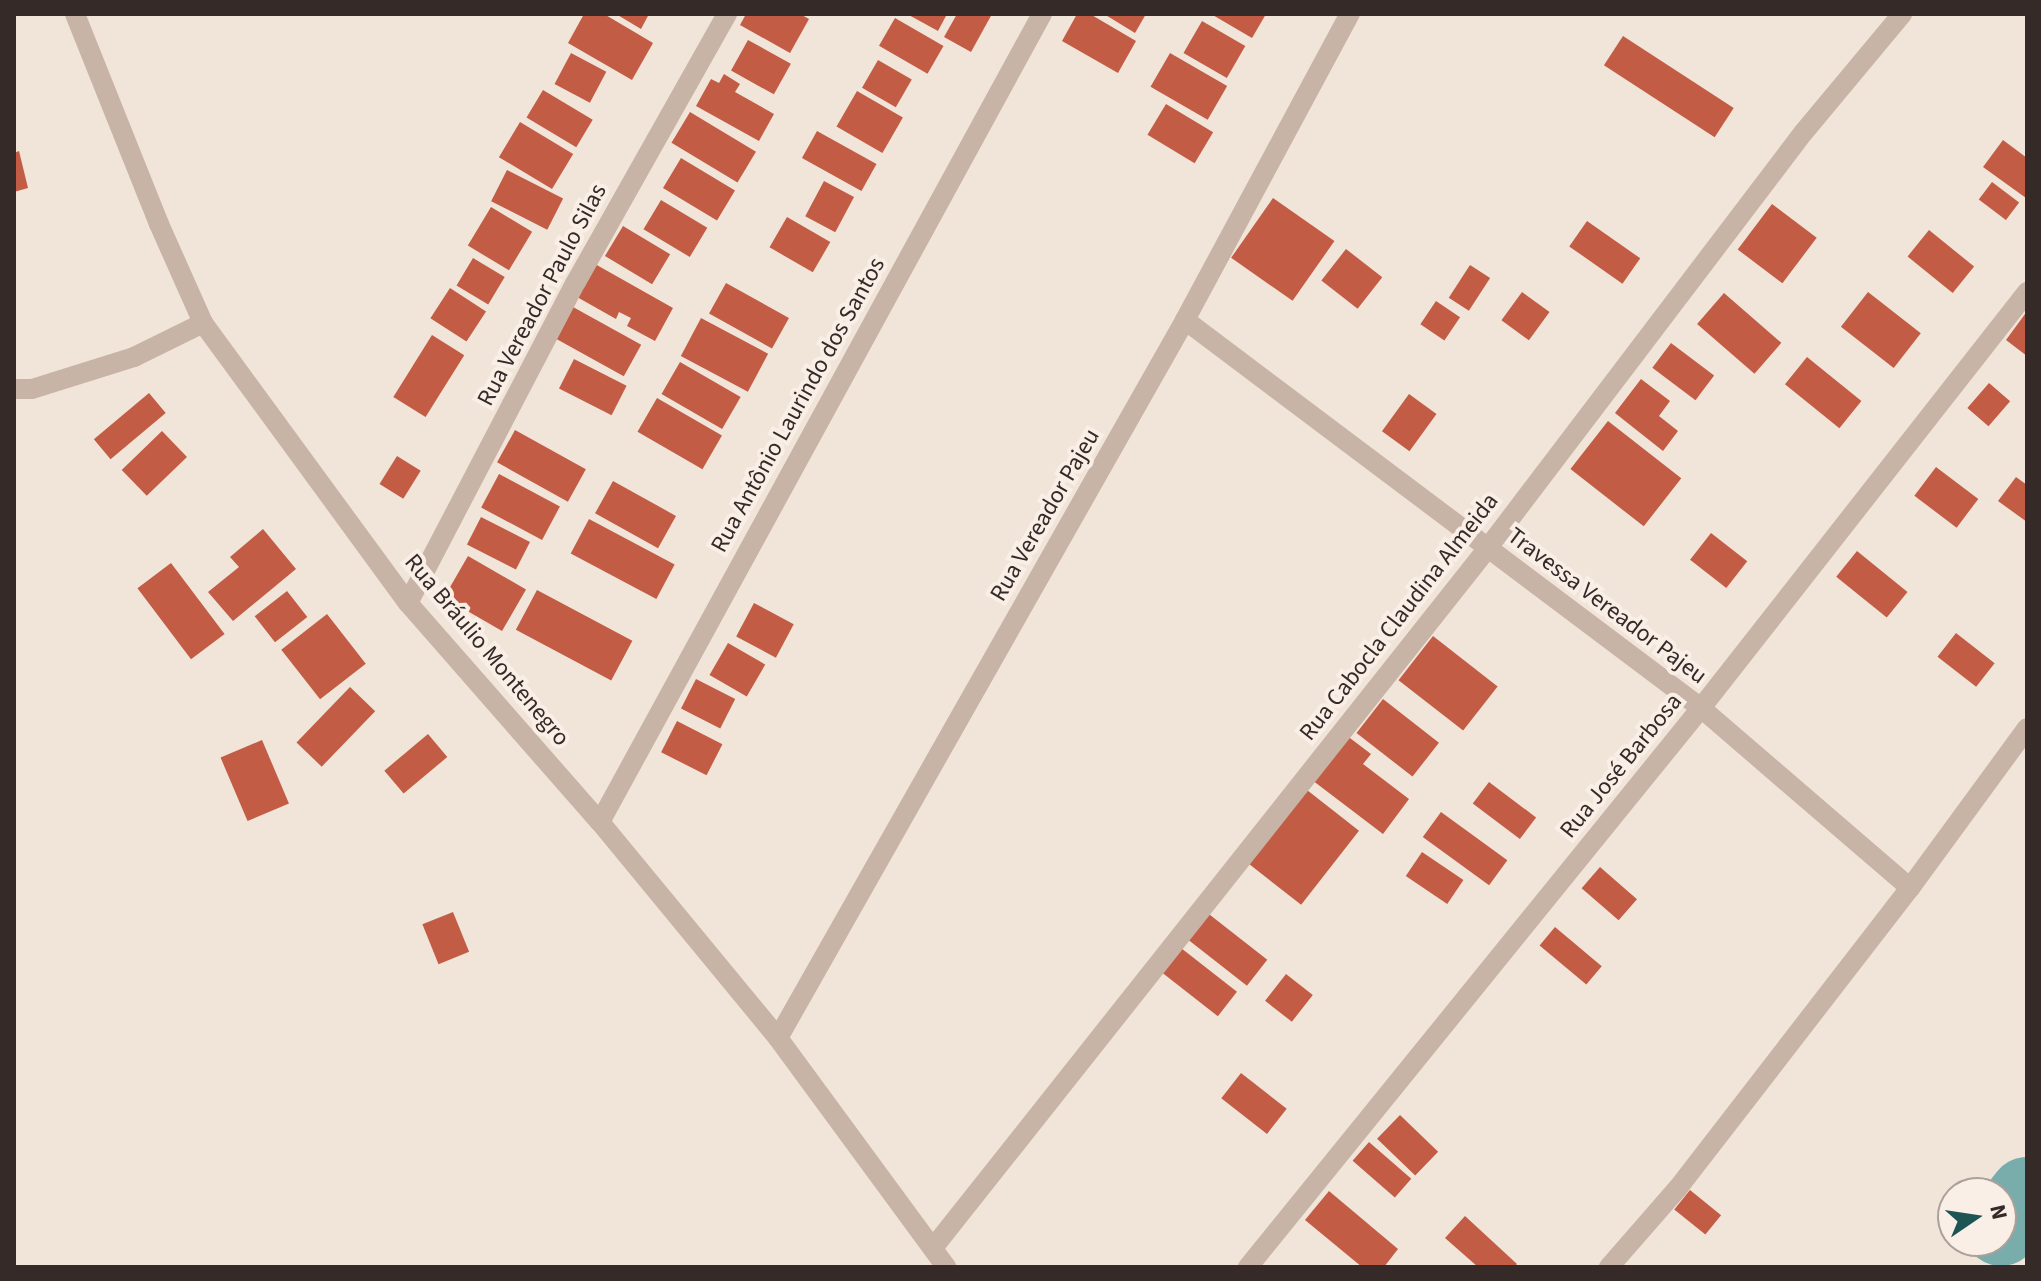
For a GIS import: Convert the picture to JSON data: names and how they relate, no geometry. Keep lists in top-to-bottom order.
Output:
{
  "streets": {
    "street": [
      "Rua Vereador Paulo Silas",
      "Rua Antônio Laurindo dos Santos",
      "Rua Vereador Pajeu",
      "Travessa Vereador Pajeu",
      "Rua Cabocla Claudina Almeida",
      "Rua Bráulio Montenegro",
      "Rua José Barbosa"
    ]
  },
  "crossings": [
    ["Rua Vereador Paulo Silas", "Rua Bráulio Montenegro"],
    ["Rua Antônio Laurindo dos Santos", "Rua Bráulio Montenegro"],
    ["Rua Vereador Pajeu", "Travessa Vereador Pajeu"],
    ["Rua Vereador Pajeu", "Rua Bráulio Montenegro"],
    ["Travessa Vereador Pajeu", "Rua Cabocla Claudina Almeida"],
    ["Travessa Vereador Pajeu", "Rua José Barbosa"],
    ["Rua Cabocla Claudina Almeida", "Rua Bráulio Montenegro"]
  ],
  "north": "right"
}
